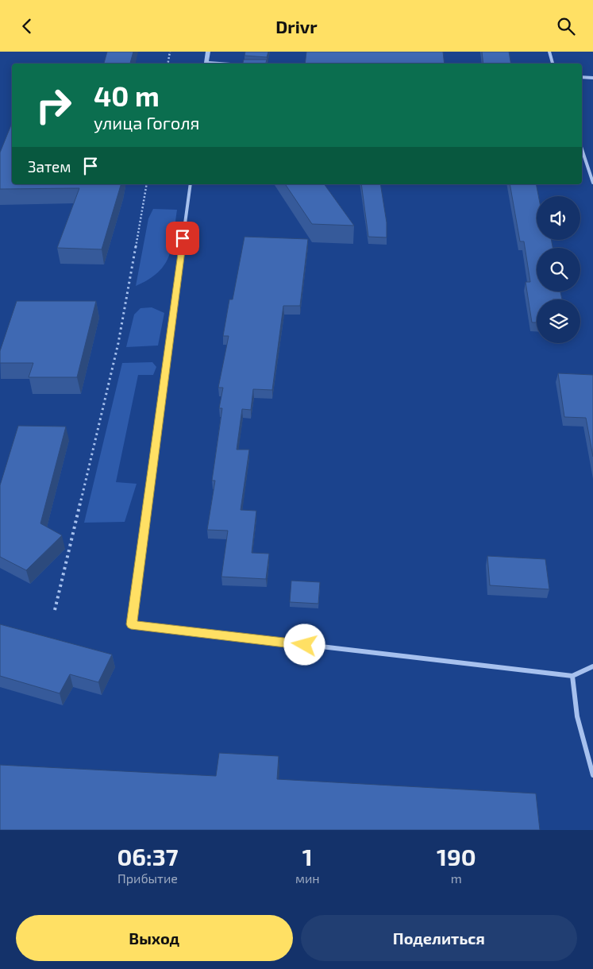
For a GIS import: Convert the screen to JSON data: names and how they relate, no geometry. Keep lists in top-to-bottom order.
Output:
{
  "page": {
    "header": "Drivr",
    "turn": ["40 m", "улица Гоголя"],
    "then": "Затем",
    "eta": [
      "06:37",
      "Прибытие",
      "1",
      "мин",
      "190",
      "m"
    ],
    "buttons": ["Выход", "Поделиться"]
  }
}
